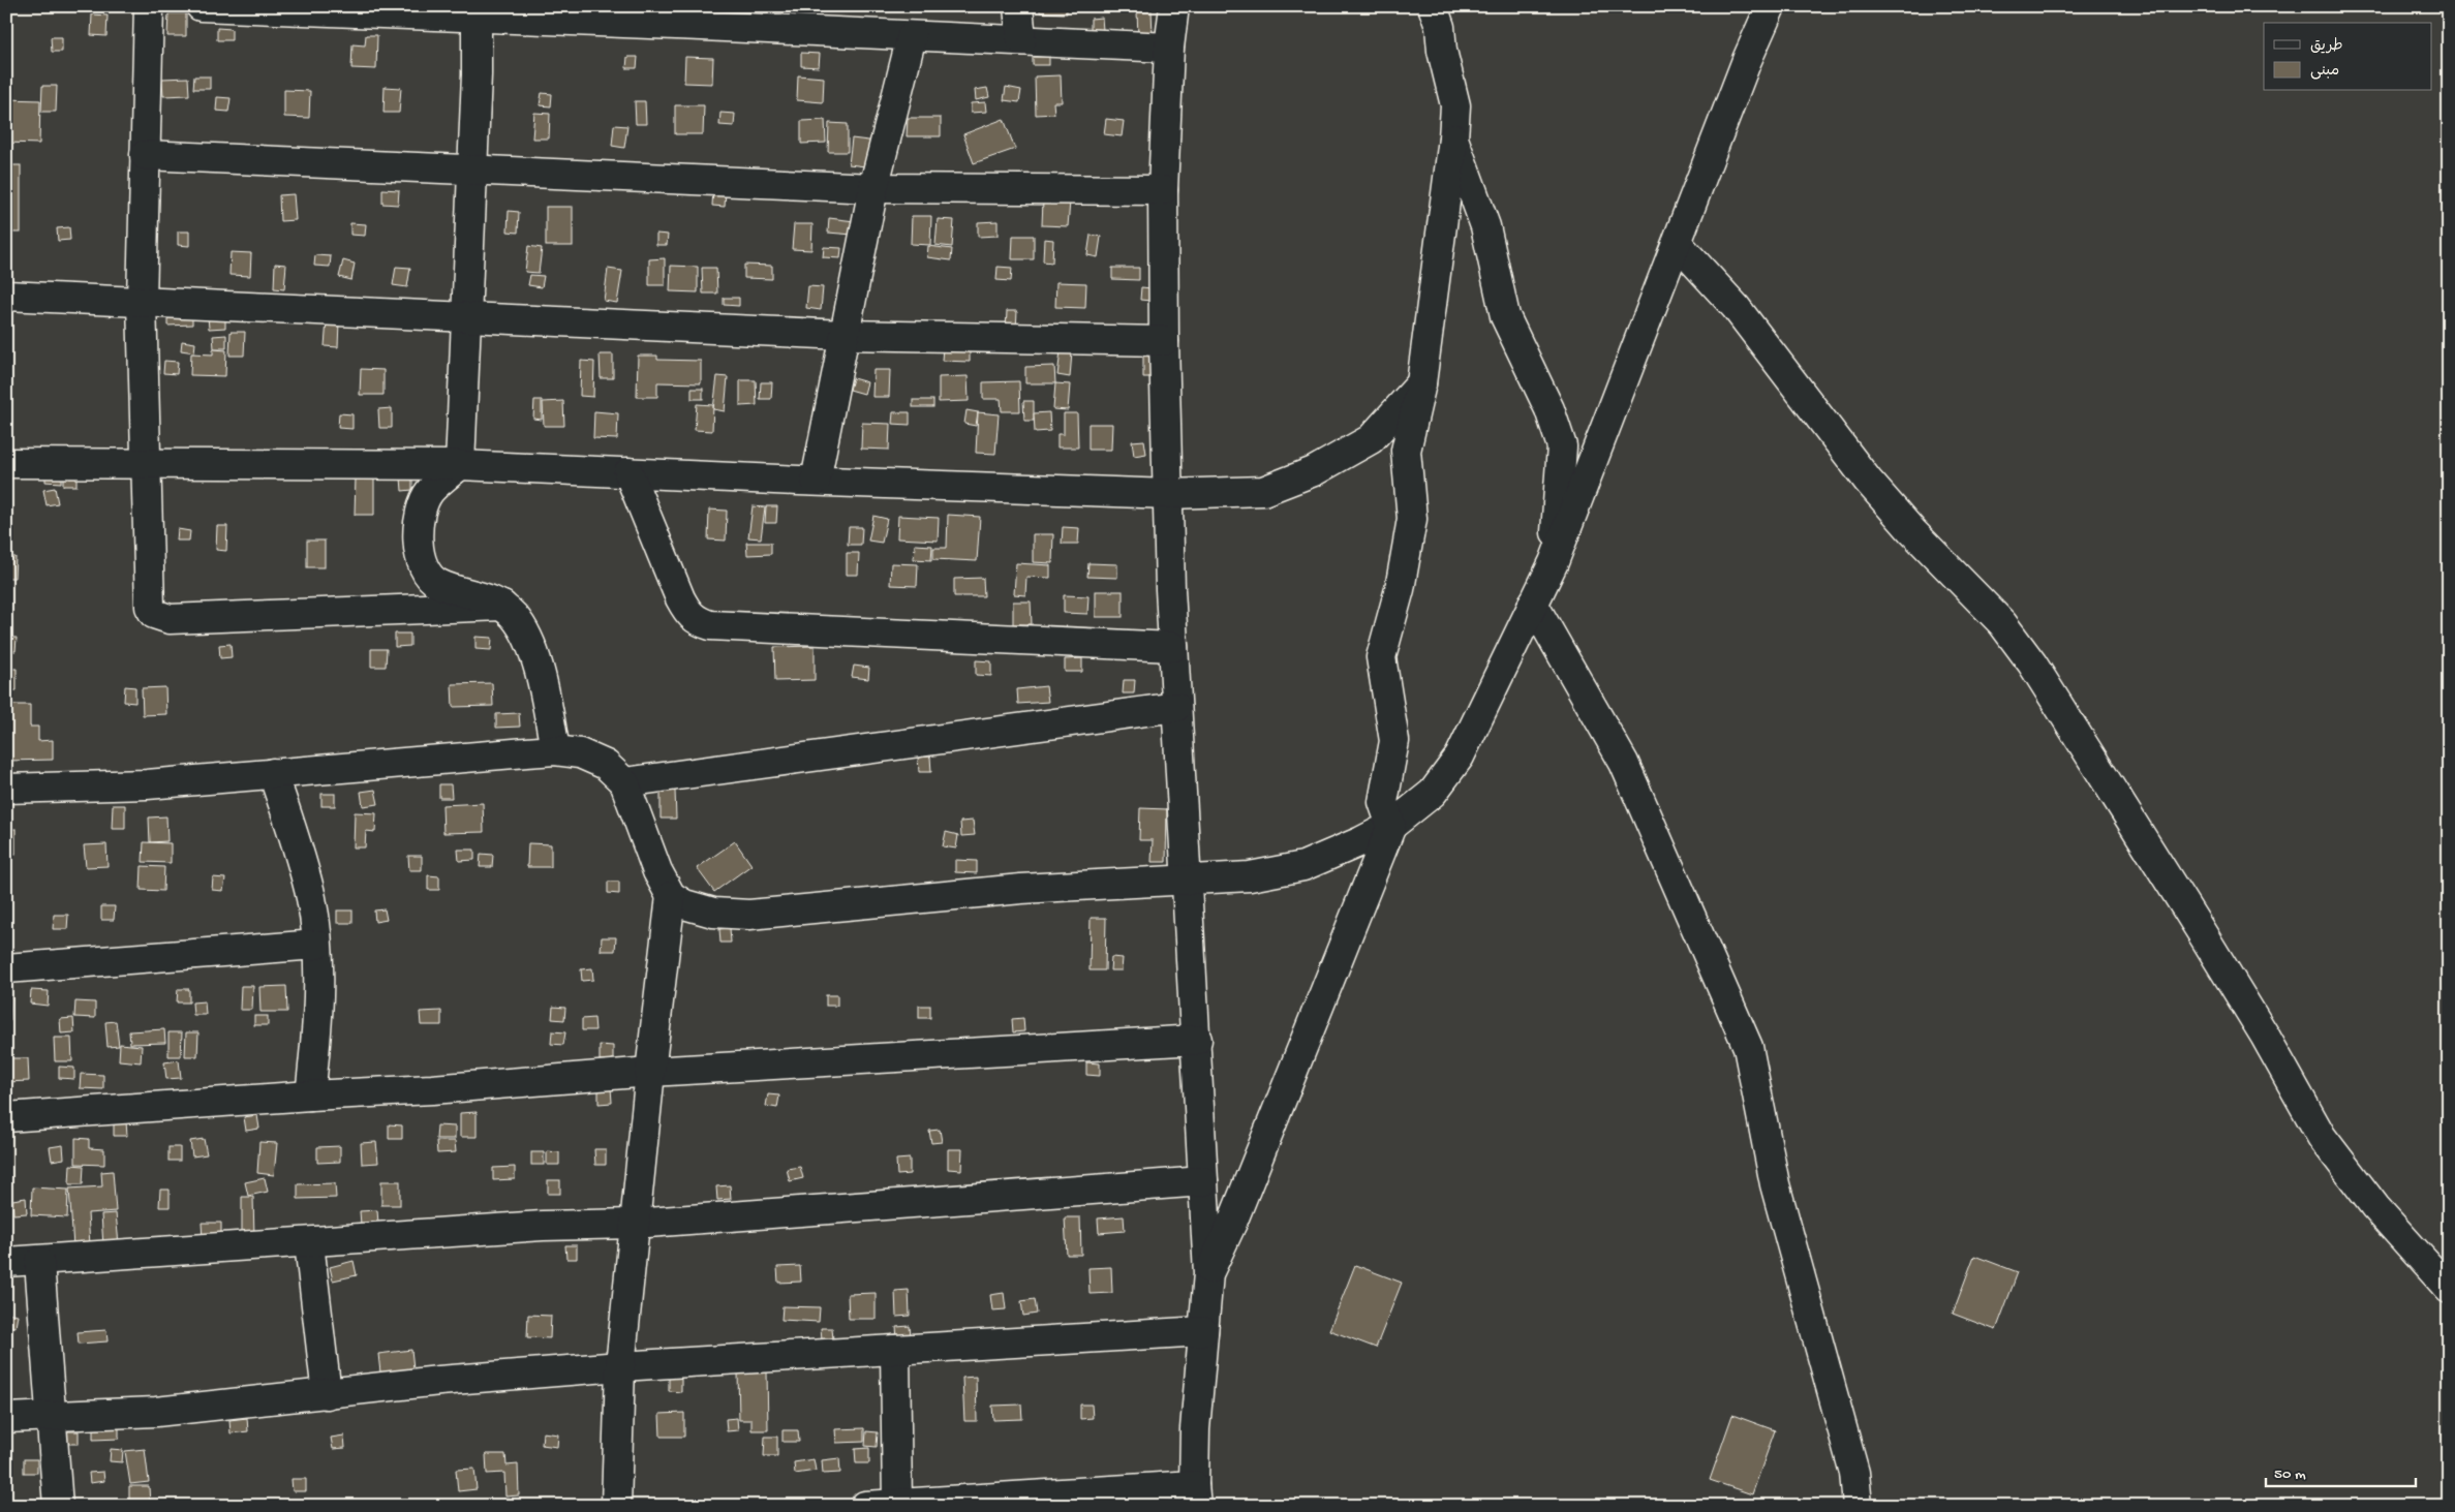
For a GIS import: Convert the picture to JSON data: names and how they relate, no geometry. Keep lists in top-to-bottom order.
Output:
{
  "legend": ["طريق", "مبنى"],
  "scale_bar": "50 m"
}
